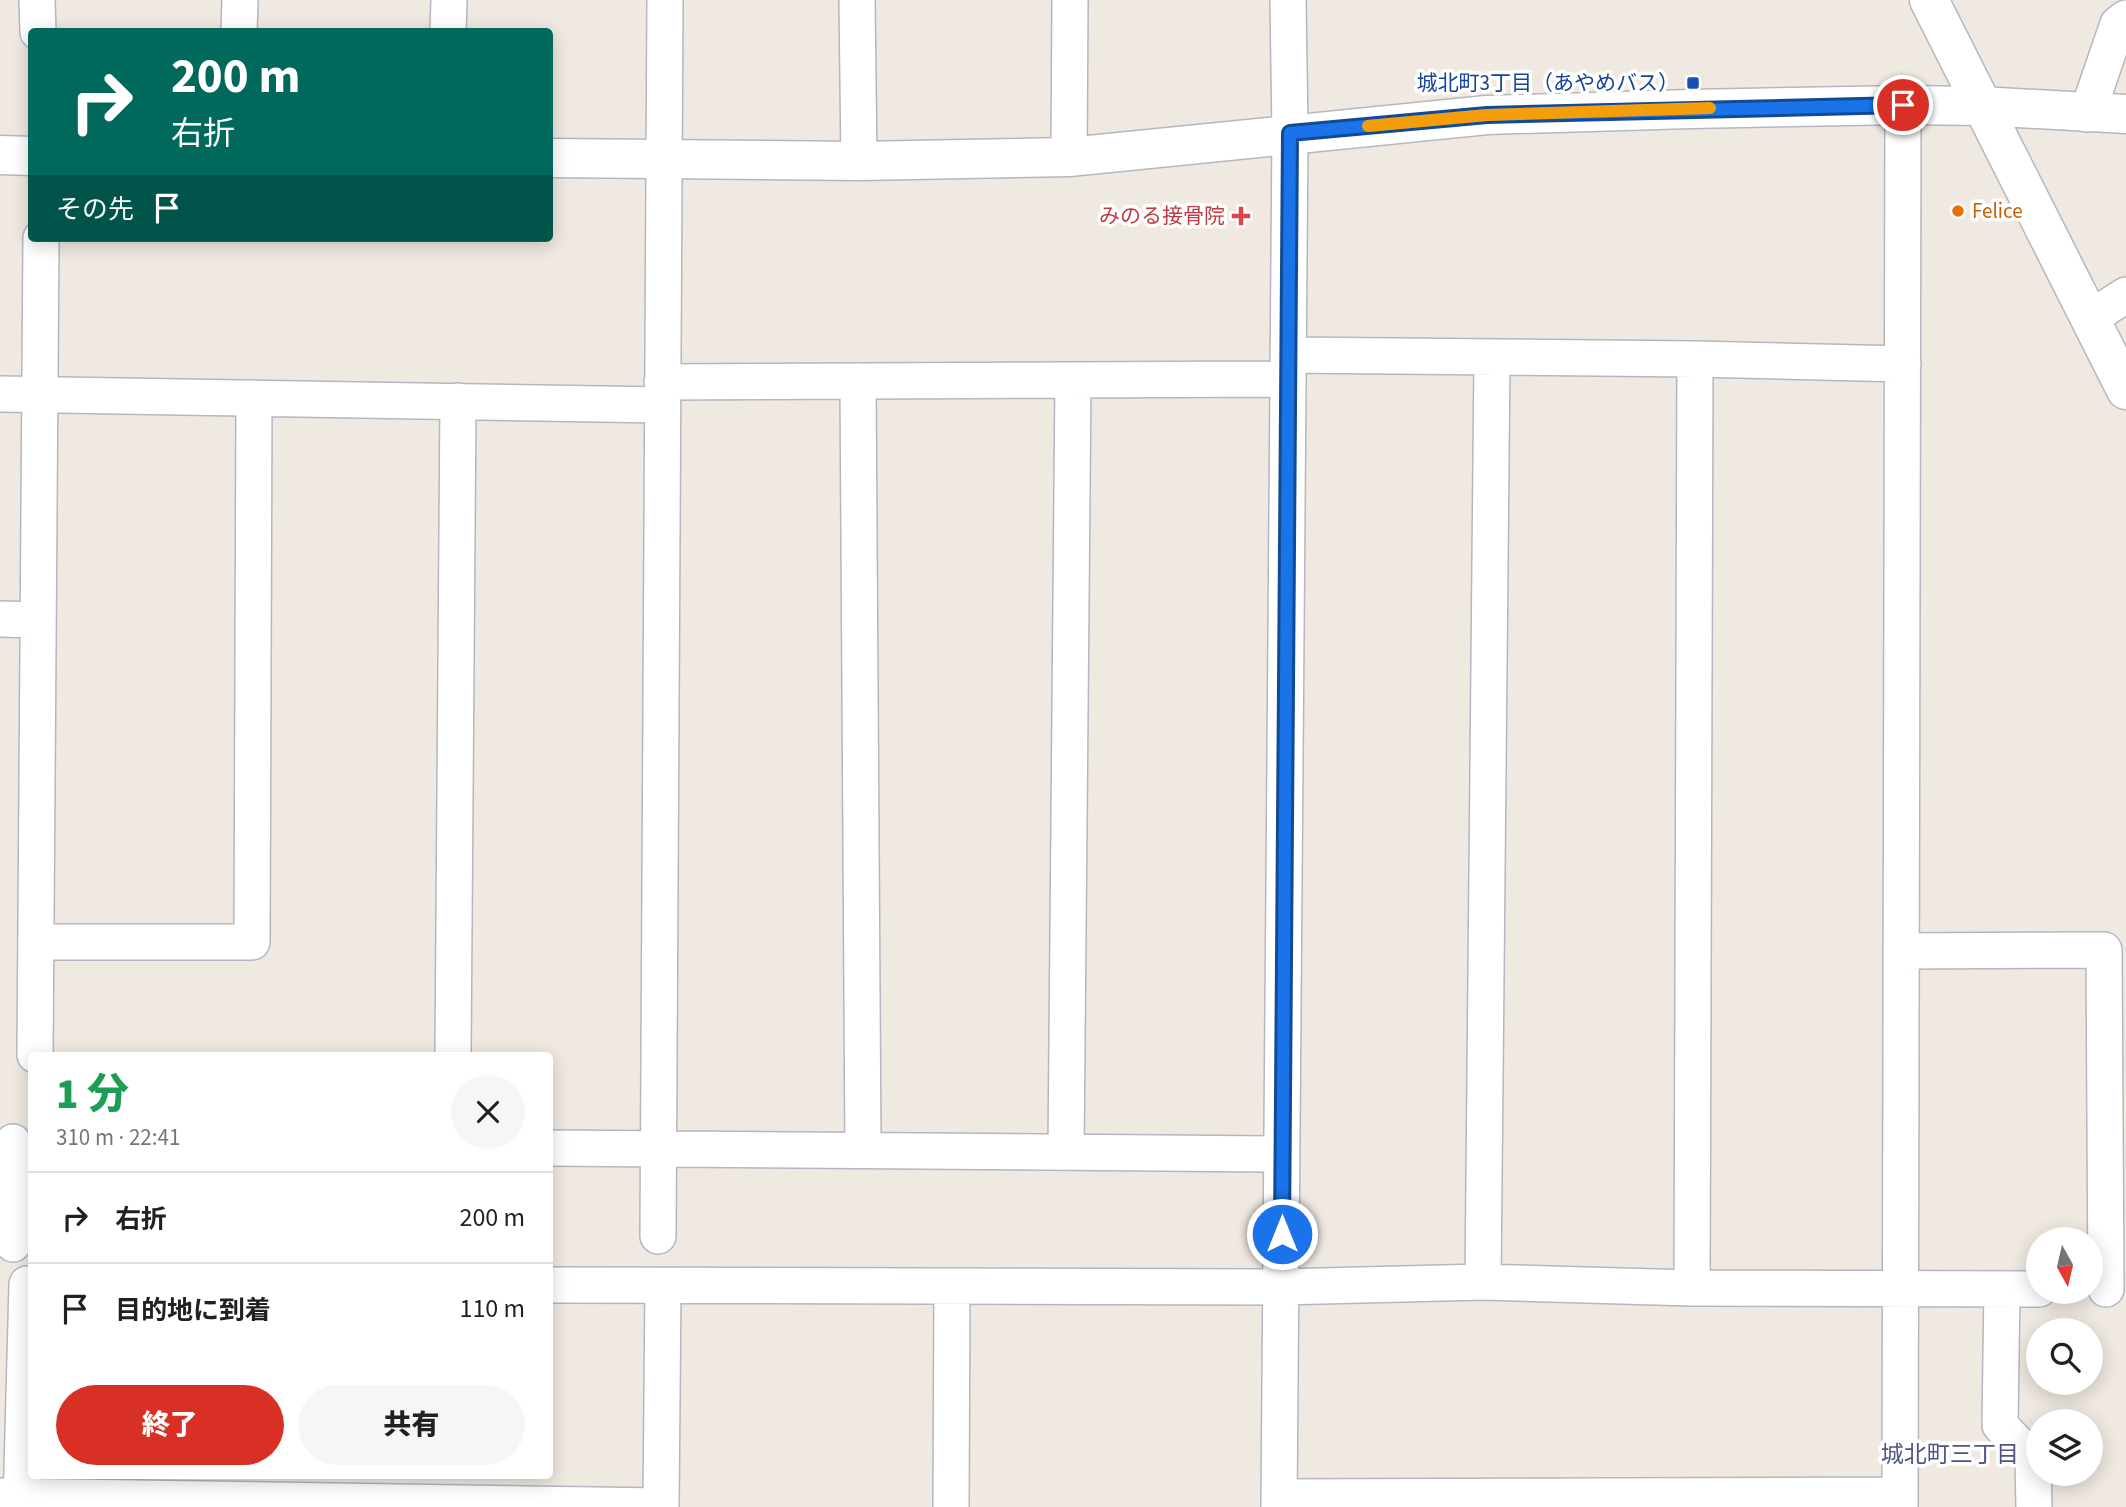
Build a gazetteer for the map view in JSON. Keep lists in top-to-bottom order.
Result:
{
  "districts": ["城北町三丁目"],
  "places": {
    "transit": ["城北町3丁目（あやめバス）"],
    "other": ["Felice"],
    "health": ["みのる接骨院"]
  },
  "north": "bottom",
  "page": {
    "turn": ["200 m", "右折"],
    "then": "その先",
    "heading": ["1 分", "310 m · 22:41"],
    "list": [
      {
        "name": "右折",
        "value": "200 m"
      },
      {
        "name": "目的地に到着",
        "value": "110 m"
      }
    ],
    "buttons": ["終了", "共有"]
  }
}
